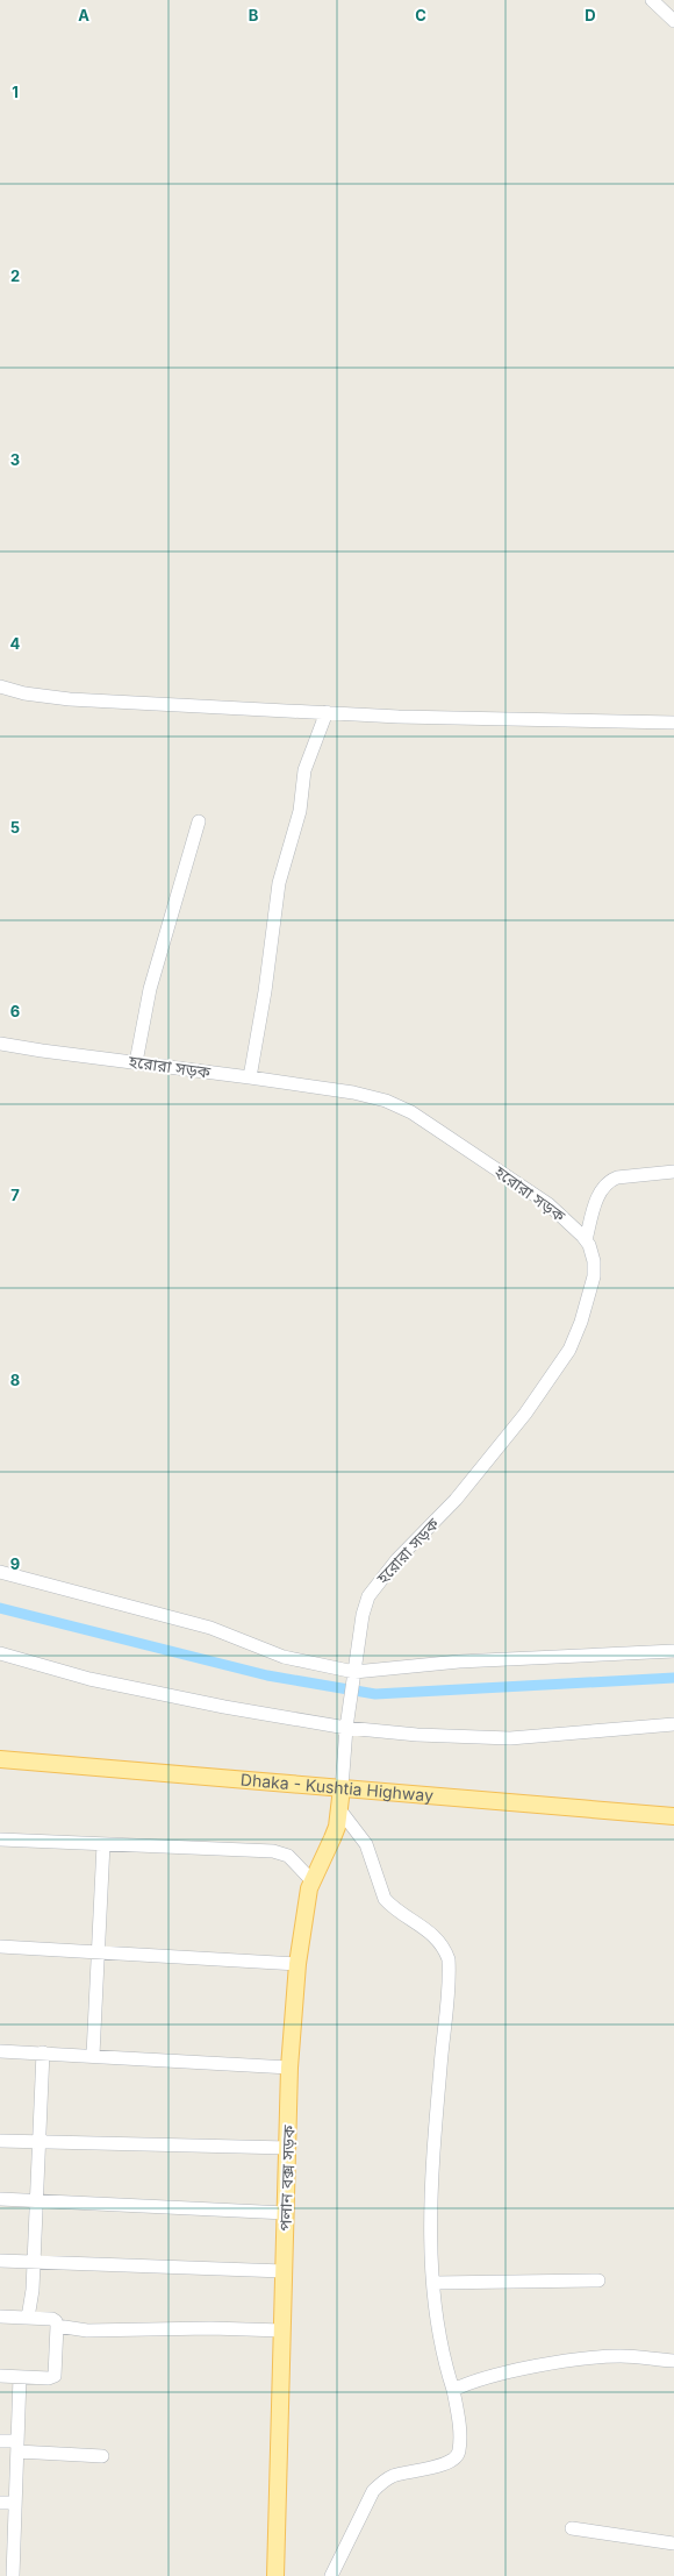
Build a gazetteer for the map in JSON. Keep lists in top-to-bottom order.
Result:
{
  "streets": {
    "main road": ["Dhaka - Kushtia Highway", "পলান বক্স সড়ক"],
    "street": ["হরোরা সড়ক"]
  },
  "crossings": [
    ["হরোরা সড়ক", "Dhaka - Kushtia Highway"],
    ["হরোরা সড়ক", "পলান বক্স সড়ক"],
    ["Dhaka - Kushtia Highway", "পলান বক্স সড়ক"]
  ],
  "grid": {
    "columns": [
      "A",
      "B",
      "C",
      "D"
    ],
    "rows": [
      "1",
      "2",
      "3",
      "4",
      "5",
      "6",
      "7",
      "8",
      "9"
    ]
  }
}
